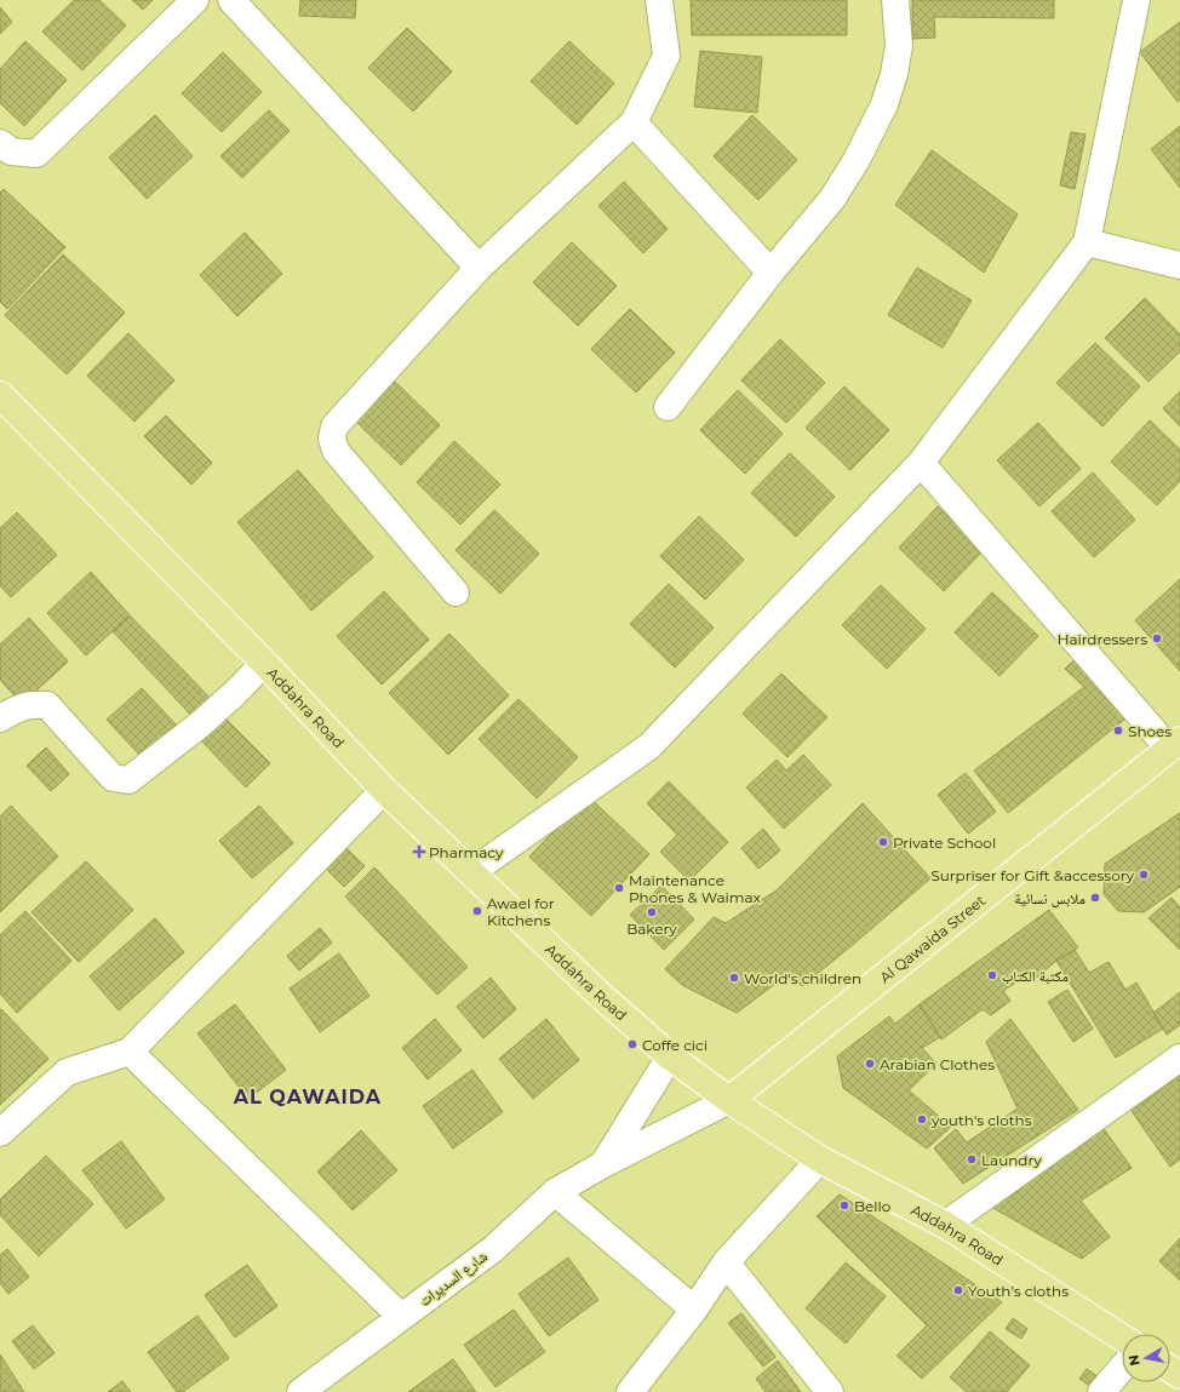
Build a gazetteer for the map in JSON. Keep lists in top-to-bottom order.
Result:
{
  "streets": {
    "main road": ["Addahra Road", "Al Qawaida Street"],
    "street": ["شارع السديرات"]
  },
  "crossings": [
    ["Addahra Road", "Al Qawaida Street"],
    ["Addahra Road", "شارع السديرات"],
    ["Al Qawaida Street", "شارع السديرات"]
  ],
  "districts": ["AL QAWAIDA"],
  "places": {
    "other": [
      "Hairdressers",
      "Shoes",
      "Private School",
      "Surpriser for Gift &accessory",
      "Maintenance Phones & Waimax",
      "ملابس نسائية",
      "Awael for Kitchens",
      "Bakery",
      "مكتبة الكتاب",
      "World's children",
      "Coffe cici",
      "Arabian Clothes",
      "youth's cloths",
      "Laundry",
      "Bello",
      "Youth’s cloths"
    ],
    "health": ["Pharmacy"]
  },
  "north": "left"
}
